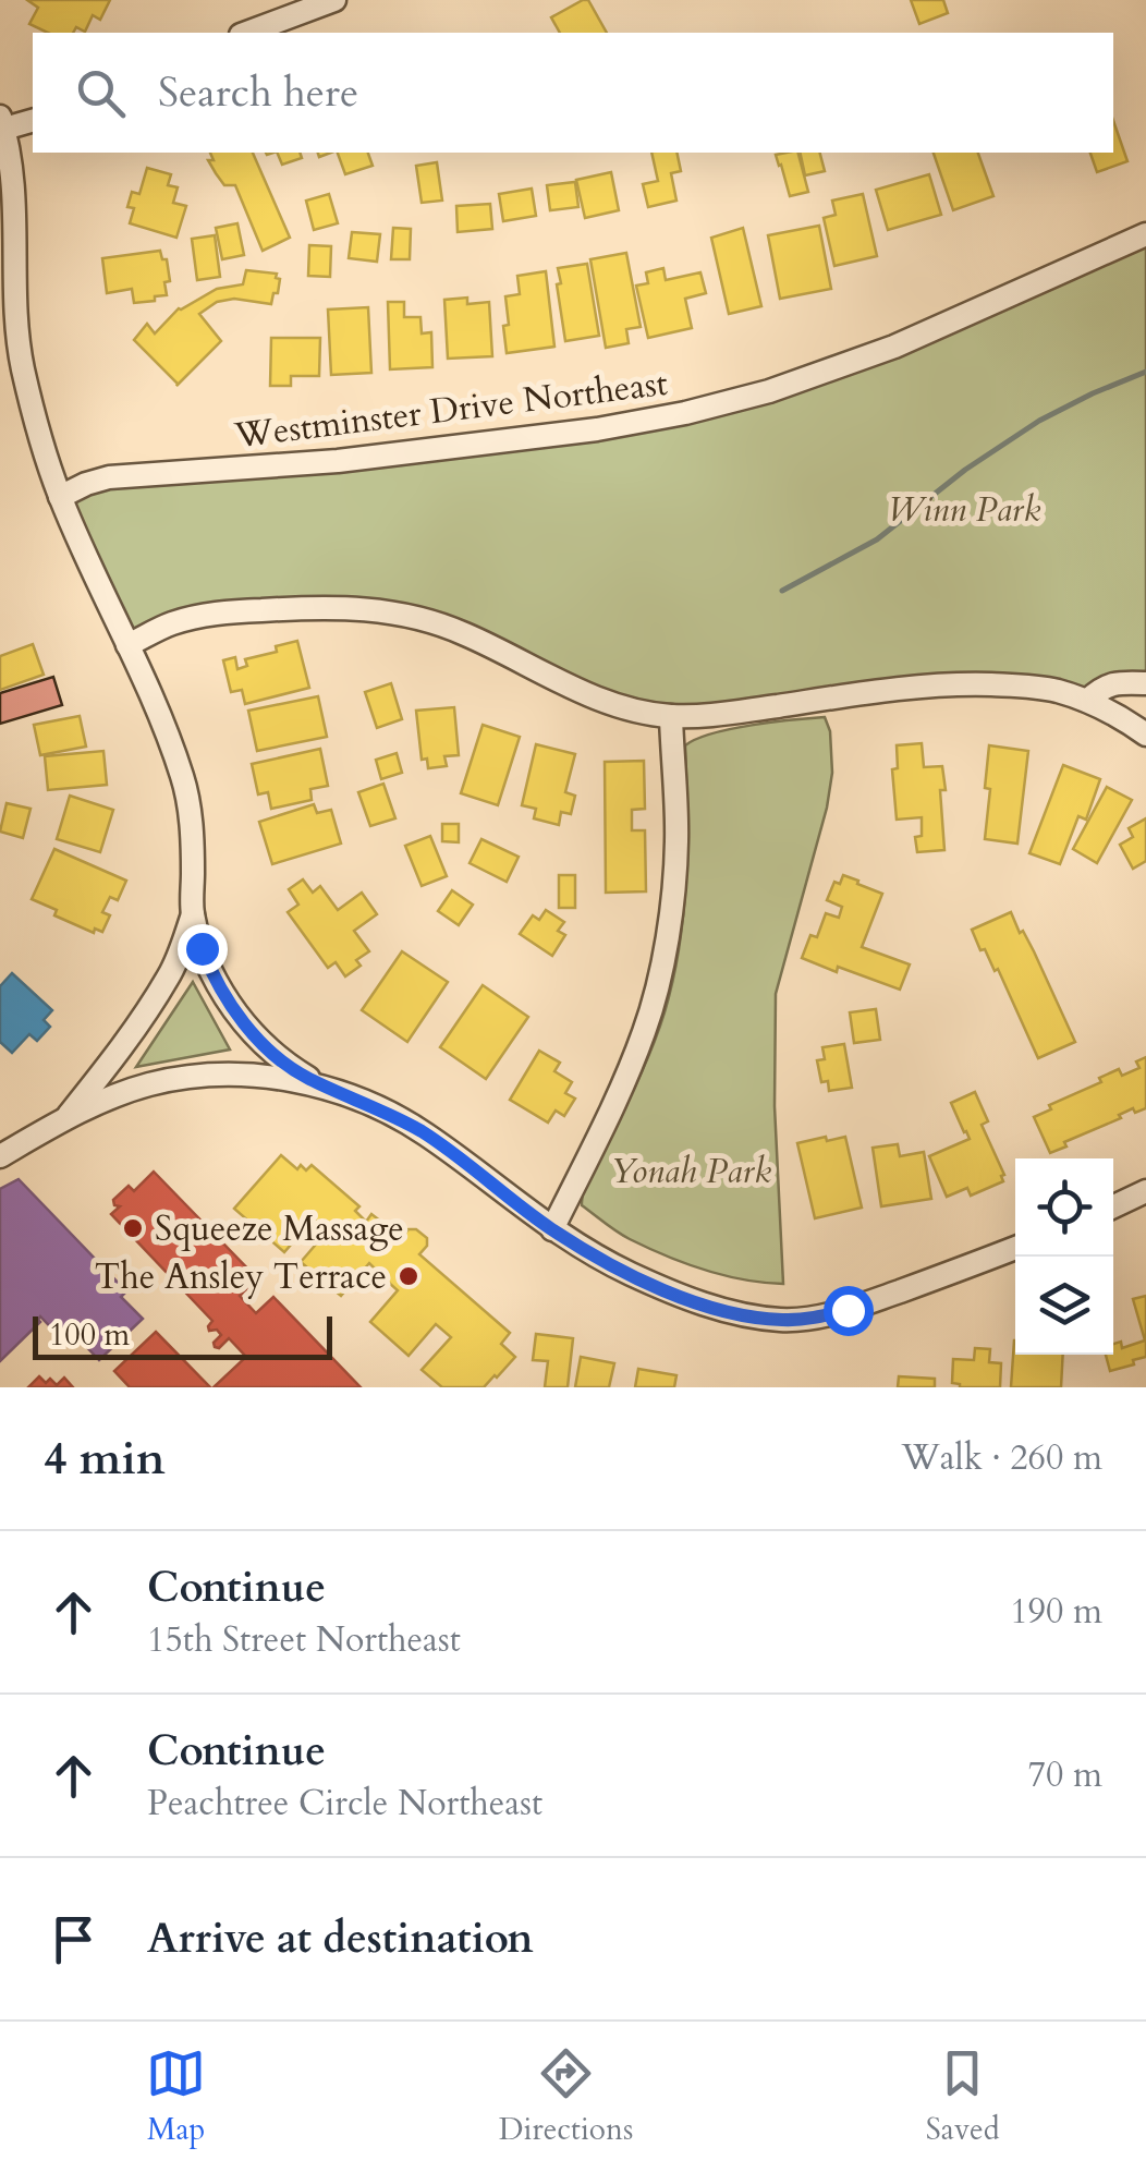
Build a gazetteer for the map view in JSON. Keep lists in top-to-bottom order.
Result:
{
  "streets": {
    "street": ["Westminster Drive Northeast"]
  },
  "parks": ["Winn Park", "Yonah Park"],
  "places": ["Squeeze Massage", "The Ansley Terrace"],
  "scale_bar": "100 m",
  "page": {
    "search": "Search here",
    "scale": "100 m",
    "heading": ["4 min", "Walk · 260 m"],
    "list": [
      ["Continue", "15th Street Northeast", "190 m"],
      ["Continue", "Peachtree Circle Northeast", "70 m"],
      "Arrive at destination"
    ],
    "nav": ["Map", "Directions", "Saved"]
  }
}
